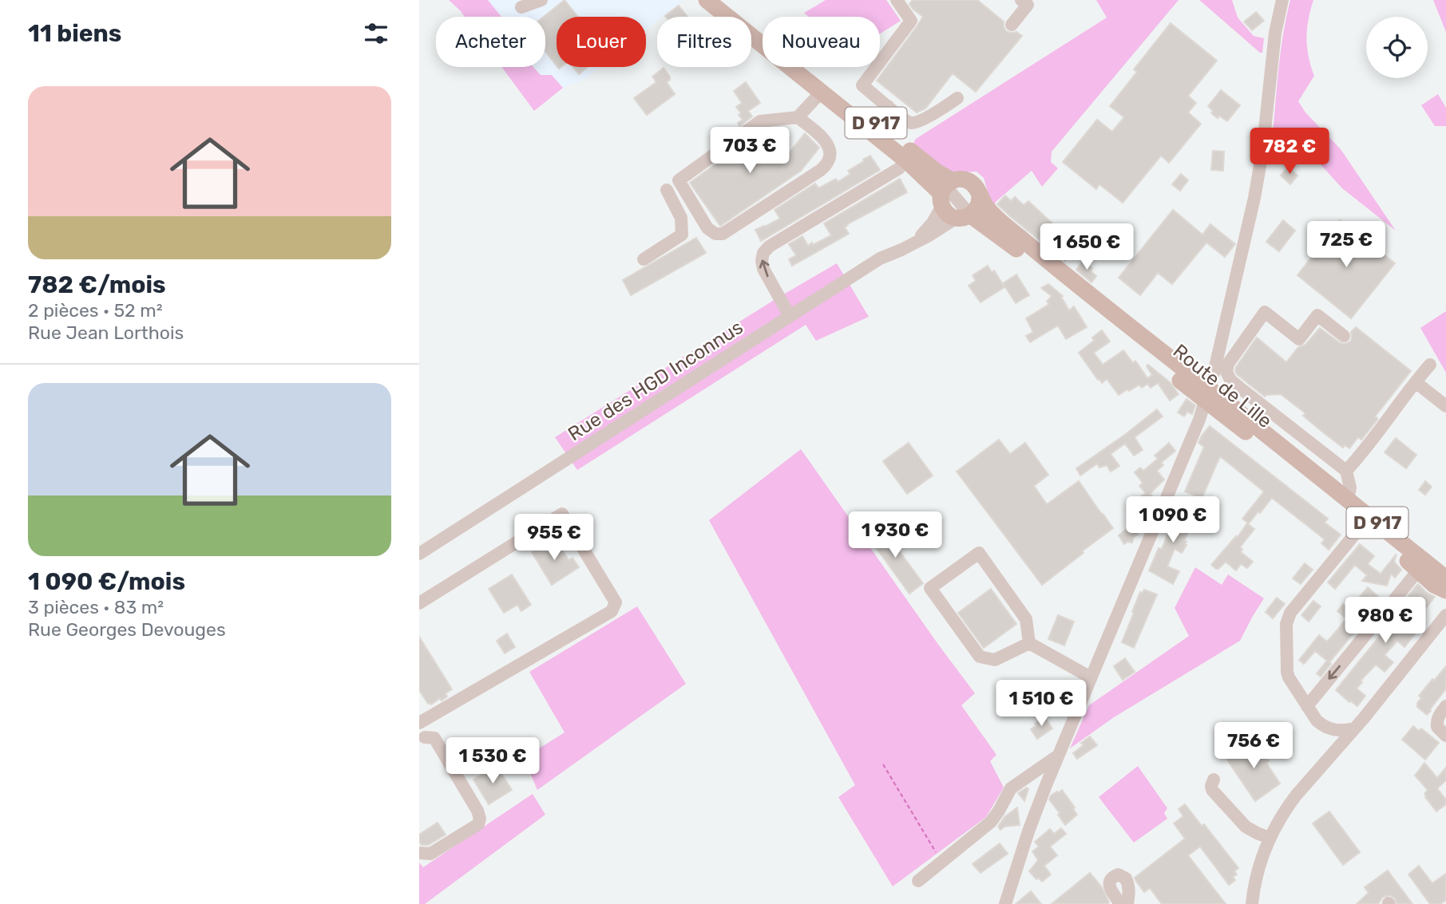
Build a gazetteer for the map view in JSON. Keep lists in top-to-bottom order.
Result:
{
  "streets": {
    "main road": ["D 917", "Route de Lille"],
    "street": ["Rue des HGD Inconnus"]
  },
  "crossings": [
    ["D 917", "Rue des HGD Inconnus"],
    ["Rue des HGD Inconnus", "Route de Lille"]
  ],
  "page": {
    "heading": "11 biens",
    "chip": [
      "Acheter",
      "Louer",
      "Filtres",
      "Nouveau"
    ],
    "list": [
      {
        "name": "782 €/mois",
        "note": "2 pièces · 52 m² · Rue Jean Lorthois"
      },
      {
        "name": "1 090 €/mois",
        "note": "3 pièces · 83 m² · Rue Georges Devouges"
      }
    ],
    "price": [
      "703 €",
      "782 €",
      "725 €",
      "1 650 €",
      "1 090 €",
      "1 930 €",
      "955 €",
      "980 €",
      "1 510 €",
      "756 €",
      "1 530 €"
    ]
  }
}
